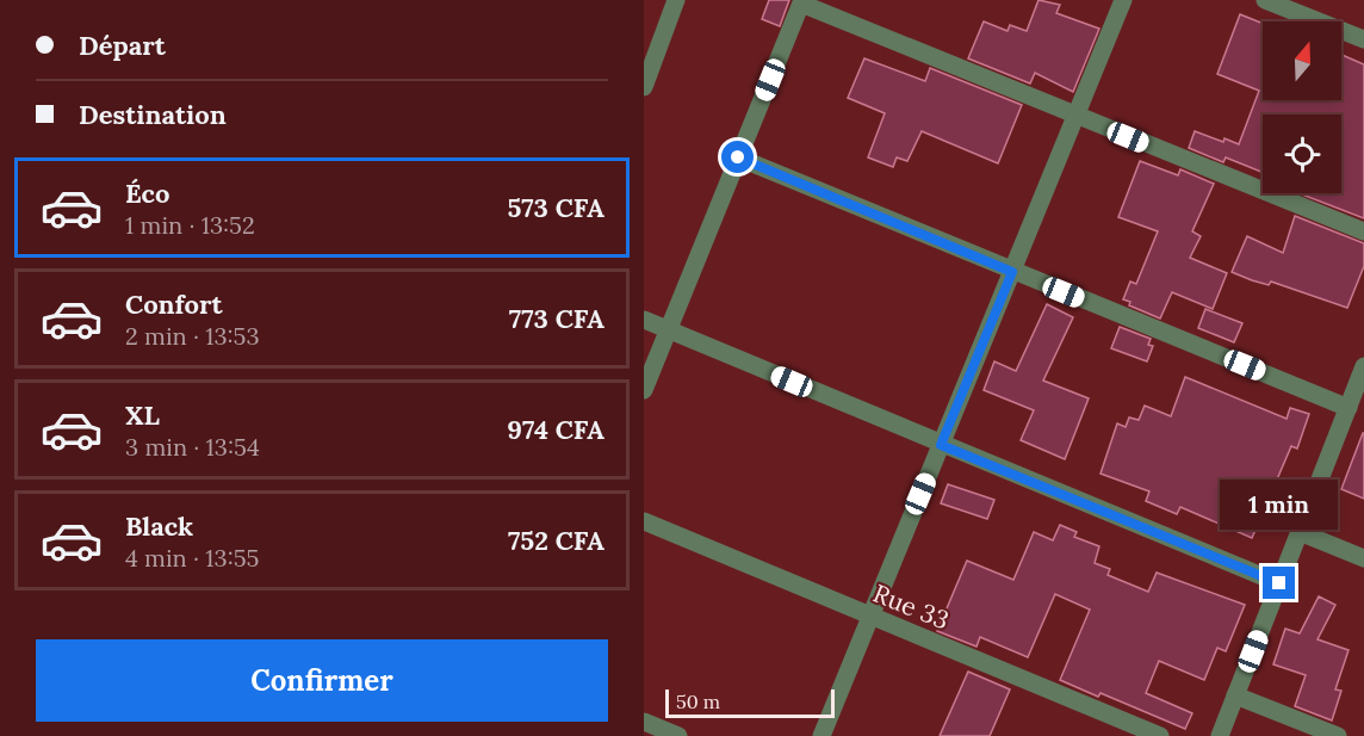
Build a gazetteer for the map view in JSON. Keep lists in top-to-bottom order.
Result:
{
  "streets": {
    "street": ["Rue 33"]
  },
  "scale_bar": "50 m",
  "north": "top",
  "page": {
    "banner": ["Départ", "Destination"],
    "list": [
      {
        "name": "Éco",
        "note": "1 min · 13:52",
        "value": "573 CFA"
      },
      {
        "name": "Confort",
        "note": "2 min · 13:53",
        "value": "773 CFA"
      },
      {
        "name": "XL",
        "note": "3 min · 13:54",
        "value": "974 CFA"
      },
      {
        "name": "Black",
        "note": "4 min · 13:55",
        "value": "752 CFA"
      }
    ],
    "bubble": "1 min",
    "buttons": "Confirmer",
    "scale": "50 m"
  }
}
